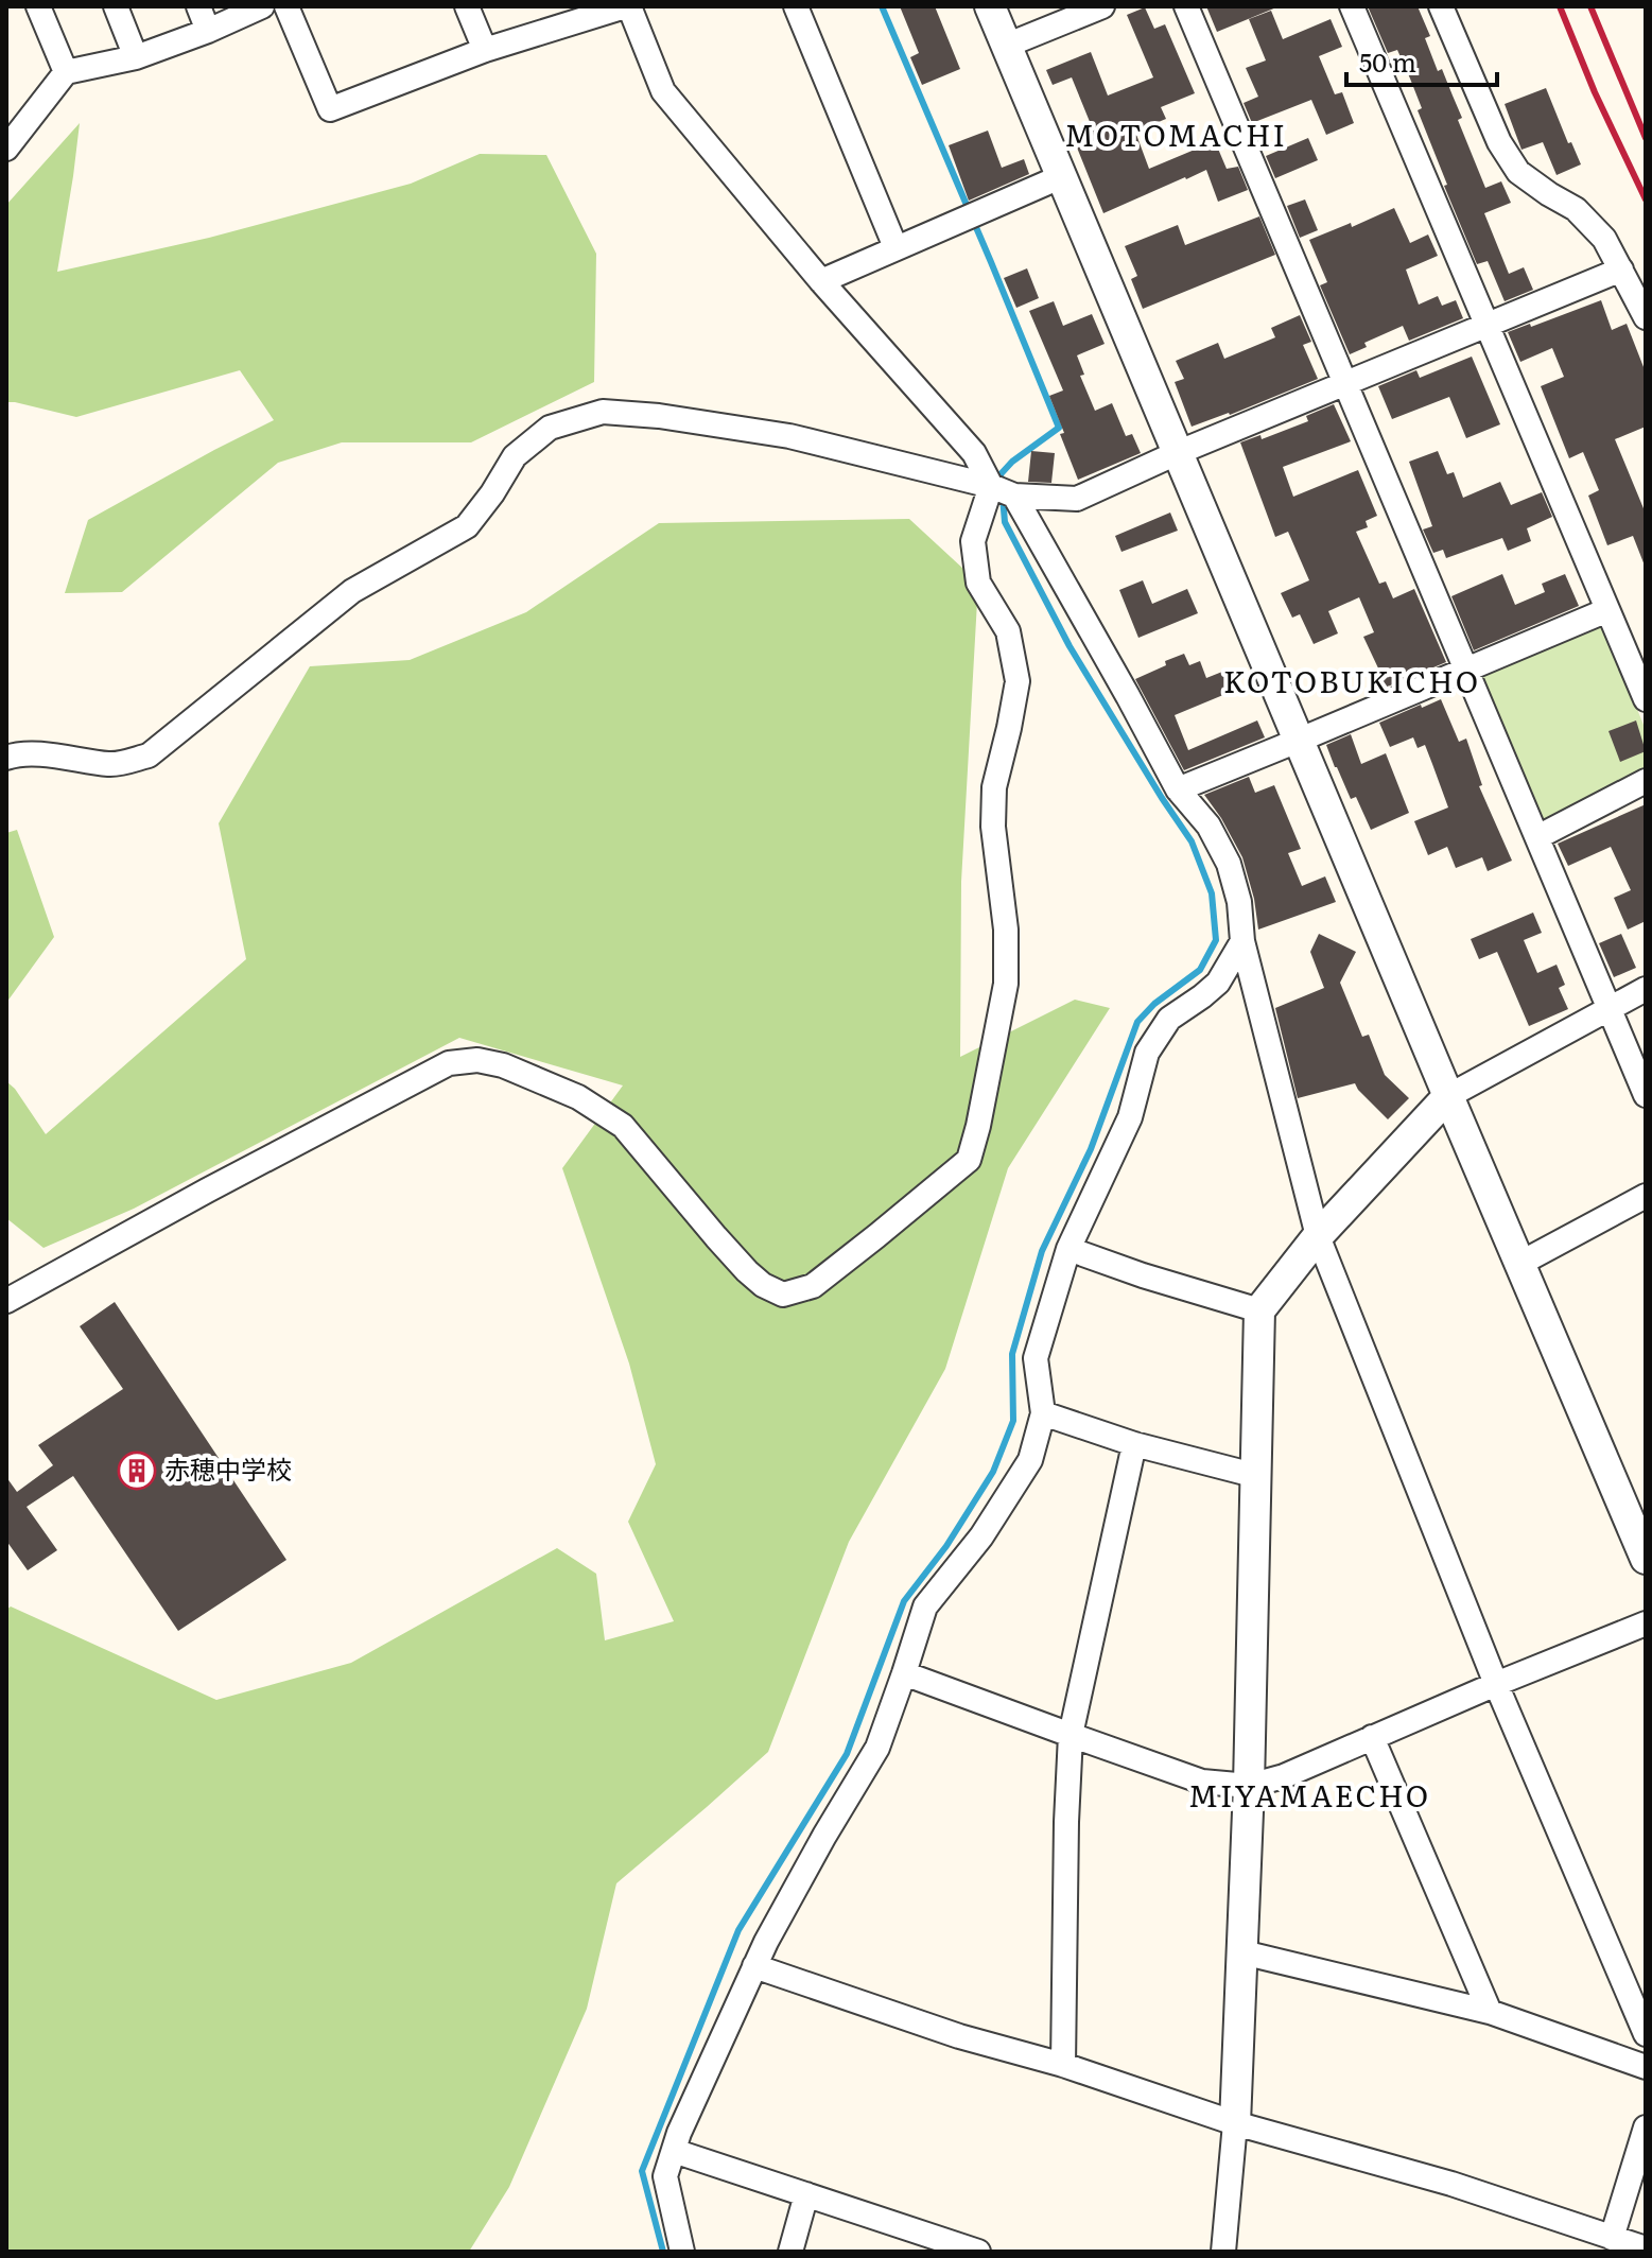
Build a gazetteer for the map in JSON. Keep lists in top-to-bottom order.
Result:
{
  "districts": ["MOTOMACHI", "KOTOBUKICHO", "MIYAMAECHO"],
  "places": {
    "building": ["赤穂中学校"]
  },
  "scale_bar": "50 m"
}
